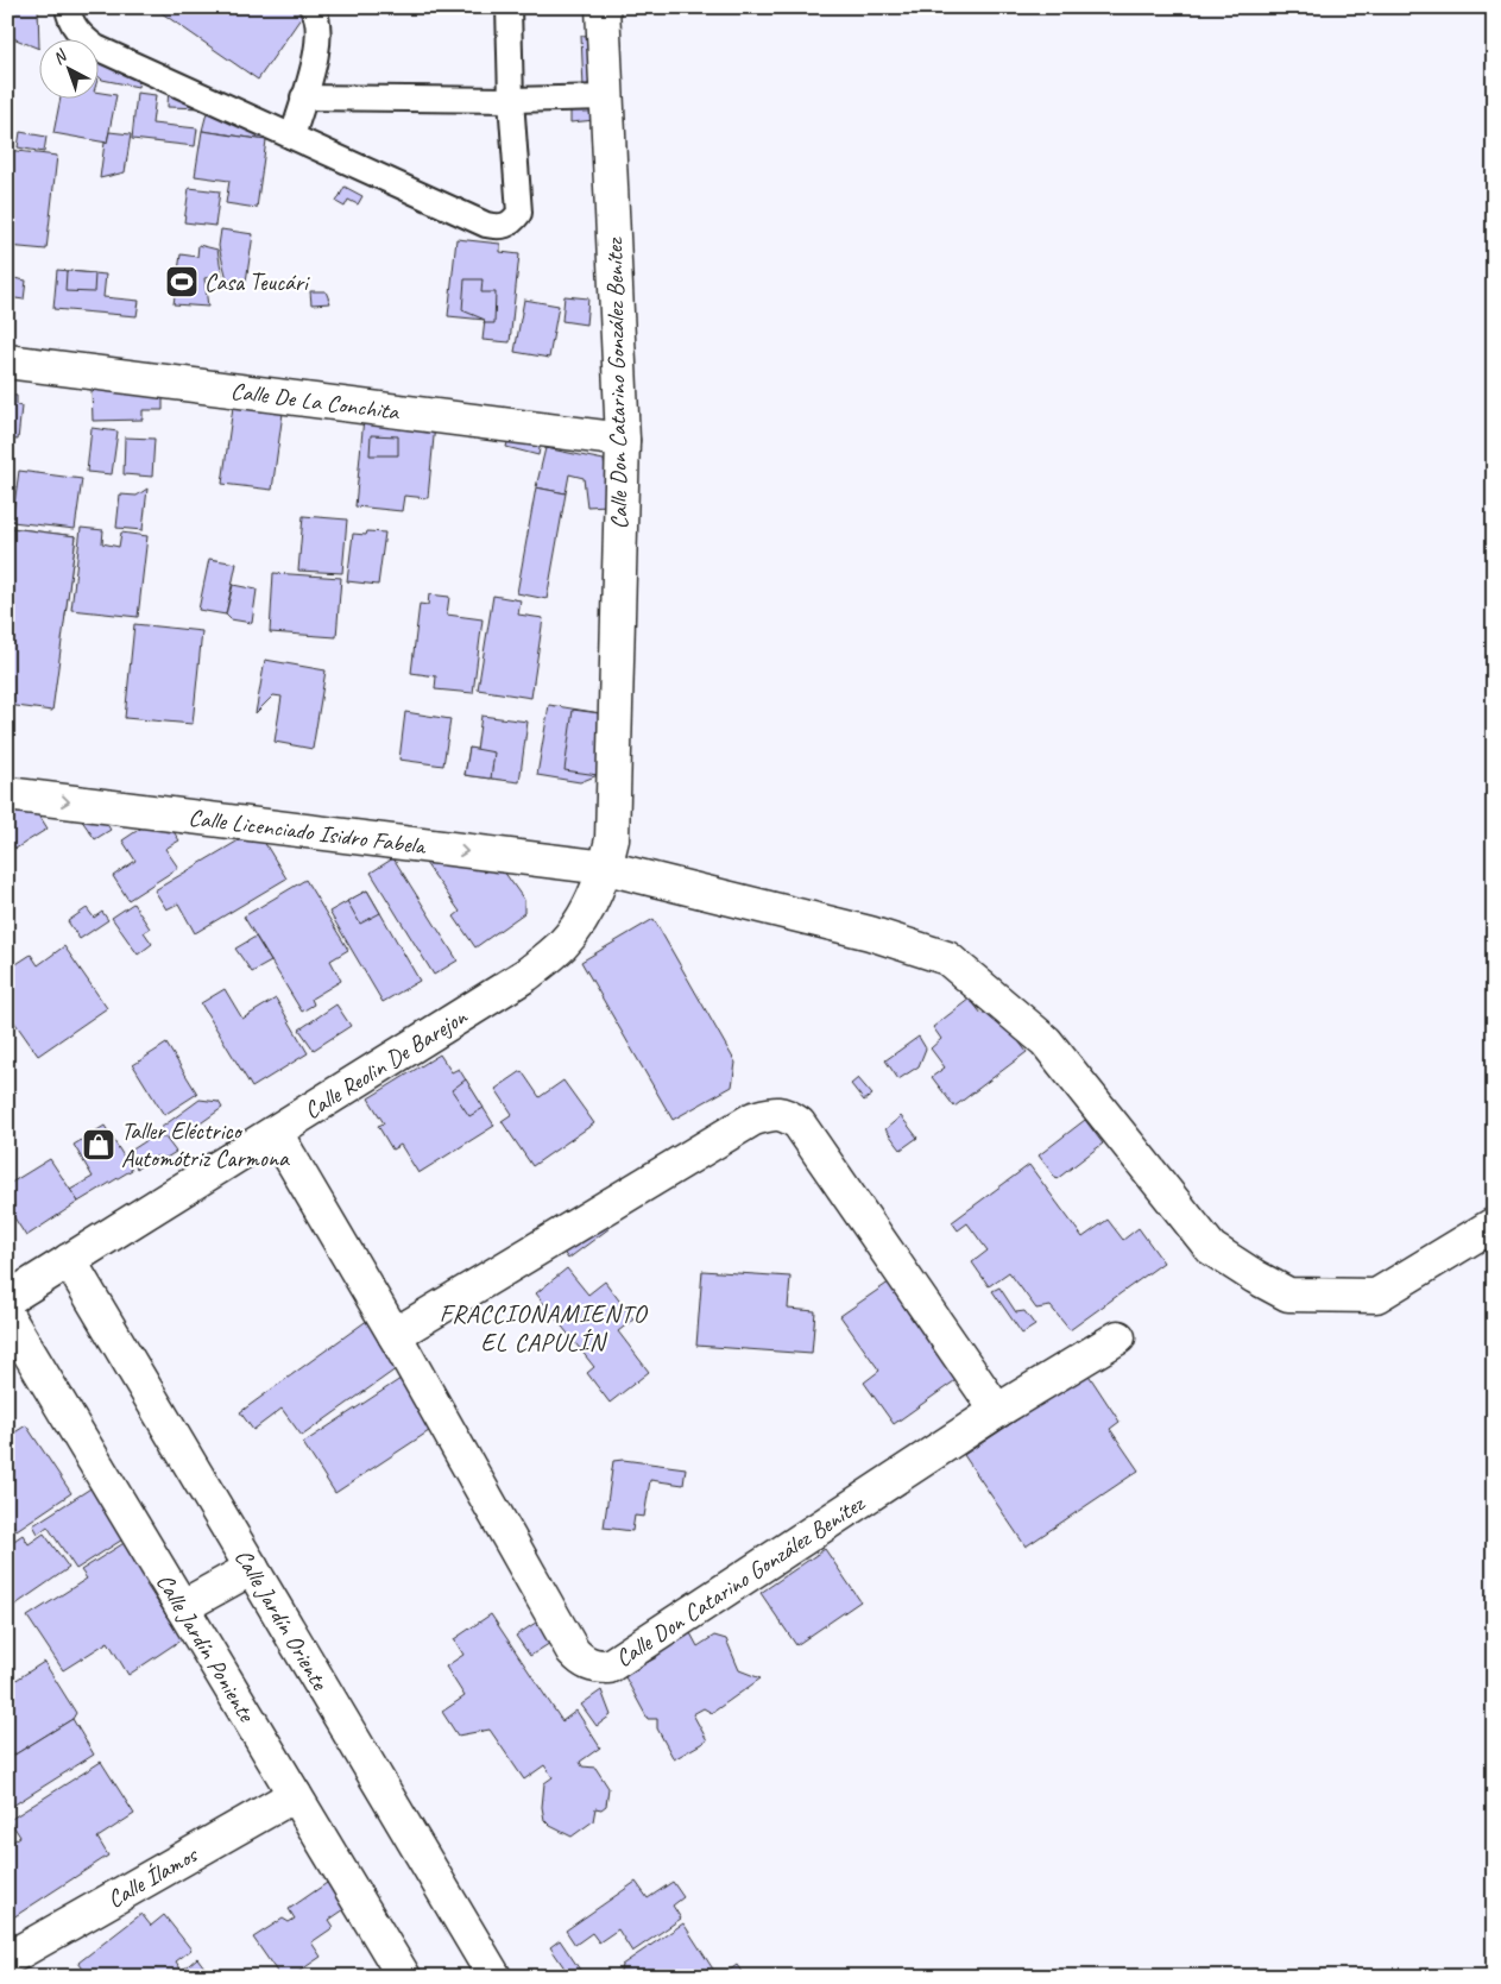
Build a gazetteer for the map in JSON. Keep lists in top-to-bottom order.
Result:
{
  "streets": {
    "street": [
      "Calle Don Catarino González Benítez",
      "Calle De La Conchita",
      "Calle Licenciado Isidro Fabela",
      "Calle Reolin De Barejon",
      "Calle Jardín Oriente",
      "Calle Jardín Poniente",
      "Calle Ílamos"
    ]
  },
  "crossings": [
    ["Calle Don Catarino González Benítez", "Calle De La Conchita"],
    ["Calle Don Catarino González Benítez", "Calle Licenciado Isidro Fabela"],
    ["Calle Don Catarino González Benítez", "Calle Reolin De Barejon"],
    ["Calle Licenciado Isidro Fabela", "Calle Reolin De Barejon"],
    ["Calle Reolin De Barejon", "Calle Jardín Oriente"],
    ["Calle Jardín Poniente", "Calle Ílamos"]
  ],
  "one_way": ["Calle Licenciado Isidro Fabela"],
  "districts": ["FRACCIONAMIENTO EL CAPULÍN"],
  "places": {
    "sports": ["Casa Teucári"],
    "shop": ["Taller Eléctrico Automótriz Carmona"]
  },
  "north": "top left"
}
